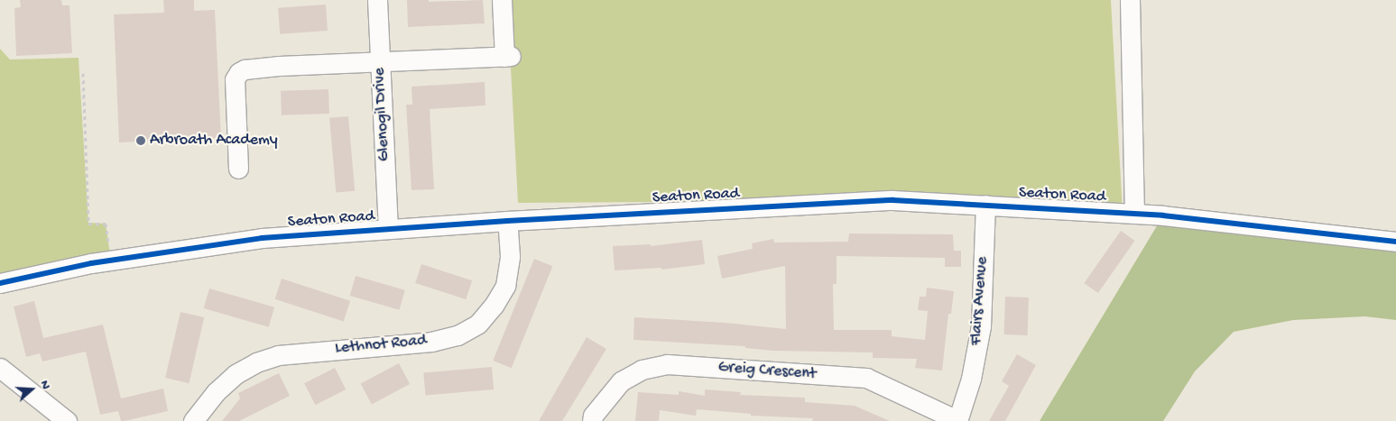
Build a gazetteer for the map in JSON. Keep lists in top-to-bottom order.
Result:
{
  "streets": {
    "street": [
      "Glenogil Drive",
      "Seaton Road",
      "Flairs Avenue",
      "Lethnot Road",
      "Greig Crescent"
    ]
  },
  "crossings": [
    ["Glenogil Drive", "Seaton Road"],
    ["Seaton Road", "Flairs Avenue"],
    ["Seaton Road", "Lethnot Road"],
    ["Flairs Avenue", "Greig Crescent"]
  ],
  "places": ["Arbroath Academy"],
  "north": "right"
}
